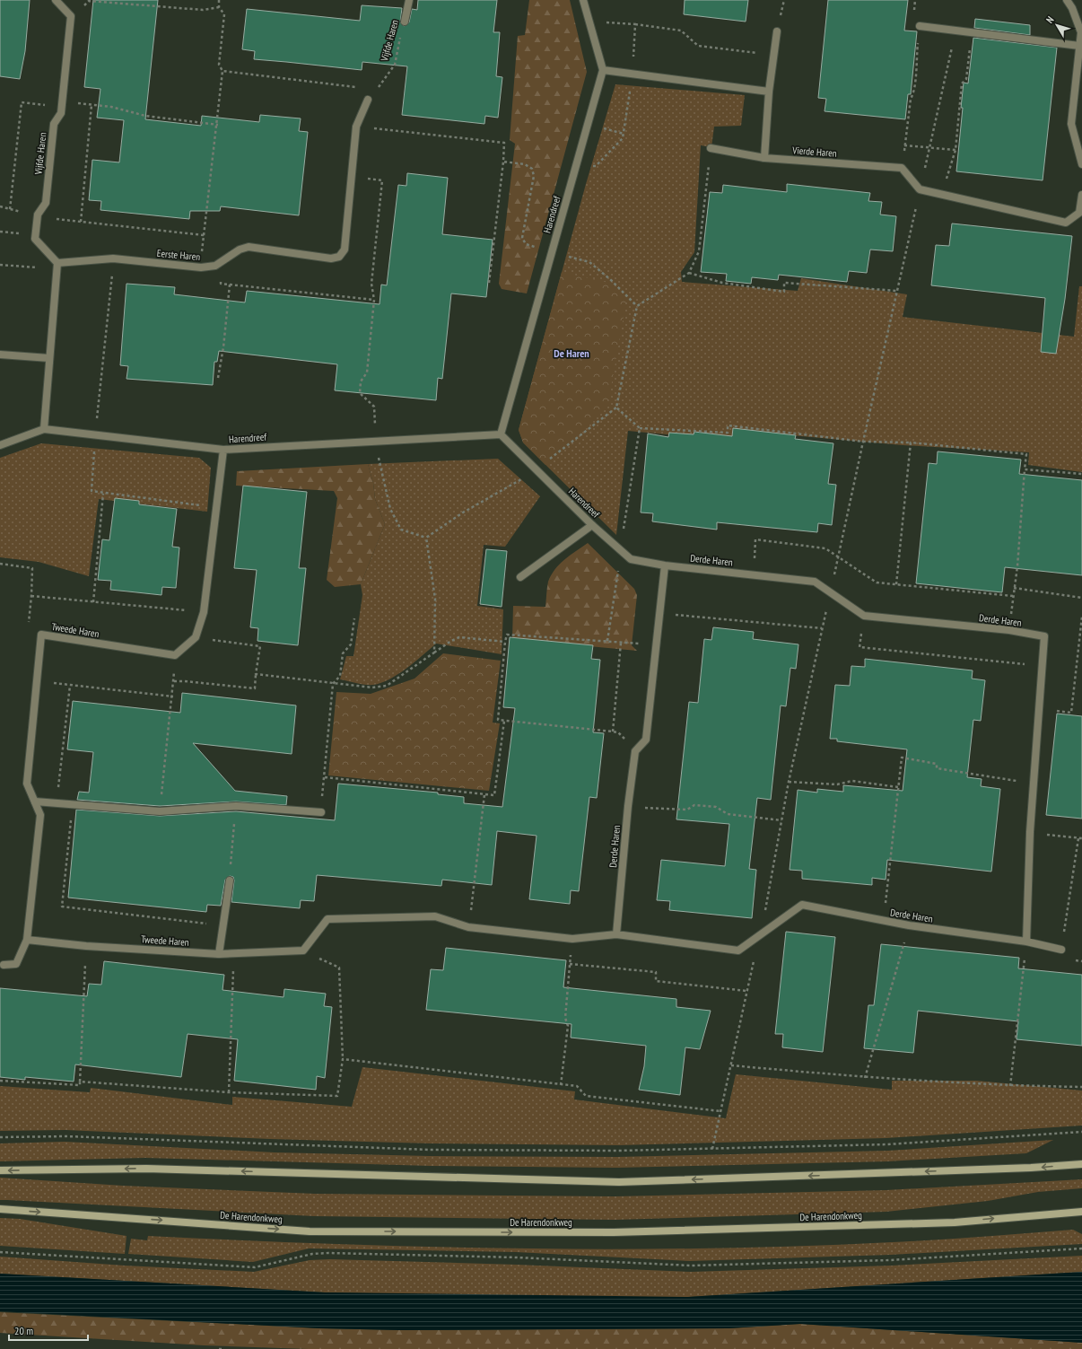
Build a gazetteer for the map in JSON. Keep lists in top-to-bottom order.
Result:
{
  "streets": {
    "main road": ["De Harendonkweg"],
    "street": [
      "Vijfde Haren",
      "Vierde Haren",
      "Harendreef",
      "Eerste Haren",
      "Derde Haren",
      "Tweede Haren"
    ]
  },
  "crossings": [
    ["Vijfde Haren", "Eerste Haren"],
    ["Harendreef", "Derde Haren"],
    ["Derde Haren", "Tweede Haren"]
  ],
  "districts": ["De Haren"],
  "scale_bar": "20 m",
  "north": "top left"
}
